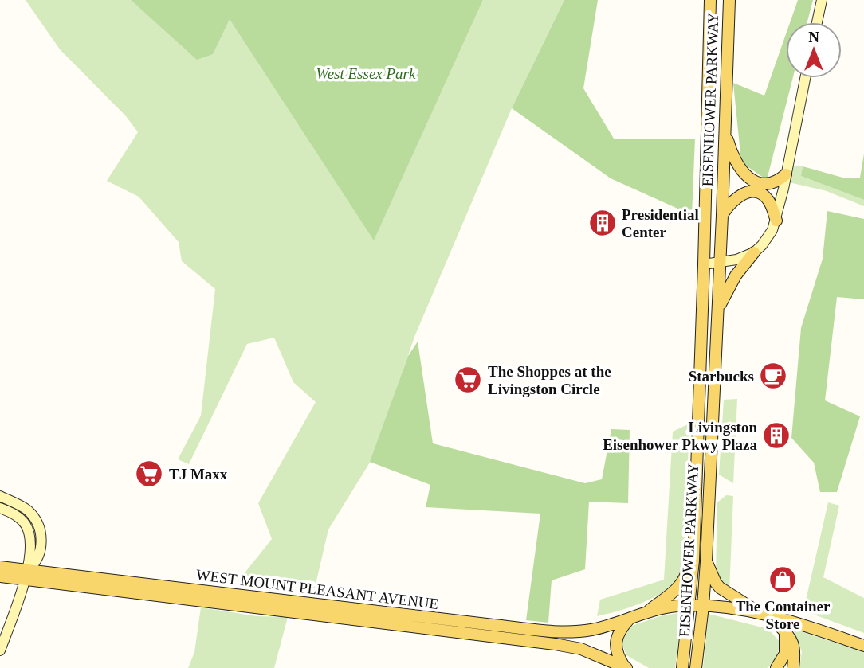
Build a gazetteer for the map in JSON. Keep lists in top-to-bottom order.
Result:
{
  "streets": {
    "main road": ["EISENHOWER PARKWAY", "WEST MOUNT PLEASANT AVENUE"]
  },
  "parks": ["West Essex Park"],
  "places": {
    "building": ["Presidential Center", "Livingston Eisenhower Pkwy Plaza"],
    "cafe": ["Starbucks"],
    "supermarket": ["The Shoppes at the Livingston Circle", "TJ Maxx"],
    "shop": ["The Container Store"]
  },
  "north": "top"
}
